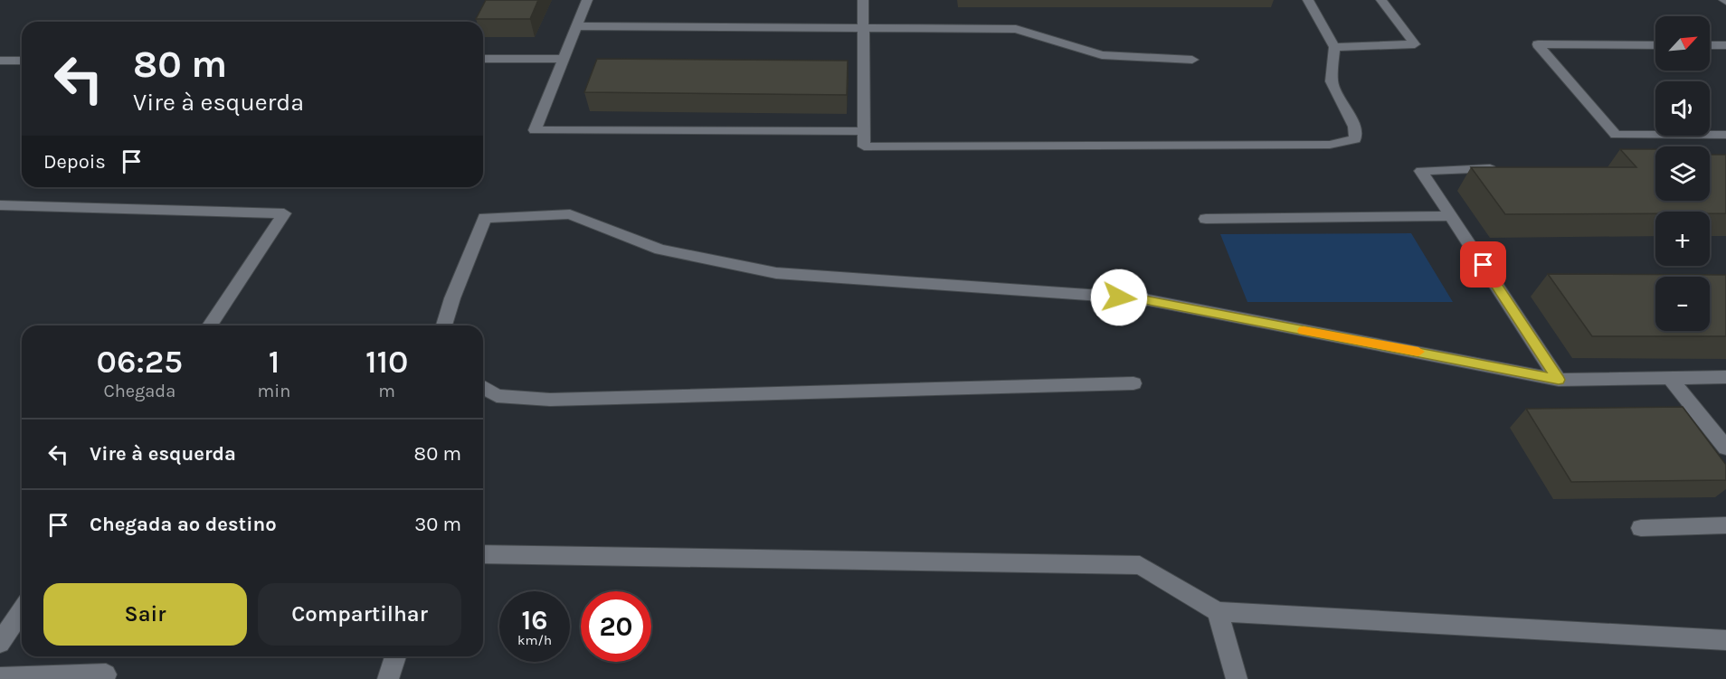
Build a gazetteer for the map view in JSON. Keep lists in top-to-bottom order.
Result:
{
  "north": "top right",
  "page": {
    "map_buttons": ["+", "−"],
    "turn": ["80 m", "Vire à esquerda"],
    "then": "Depois",
    "eta": [
      "06:25",
      "Chegada",
      "1",
      "min",
      "110",
      "m"
    ],
    "list": [
      {
        "name": "Vire à esquerda",
        "value": "80 m"
      },
      {
        "name": "Chegada ao destino",
        "value": "30 m"
      }
    ],
    "buttons": ["Sair", "Compartilhar"],
    "speed": "16 km/h",
    "limit": "20"
  }
}
